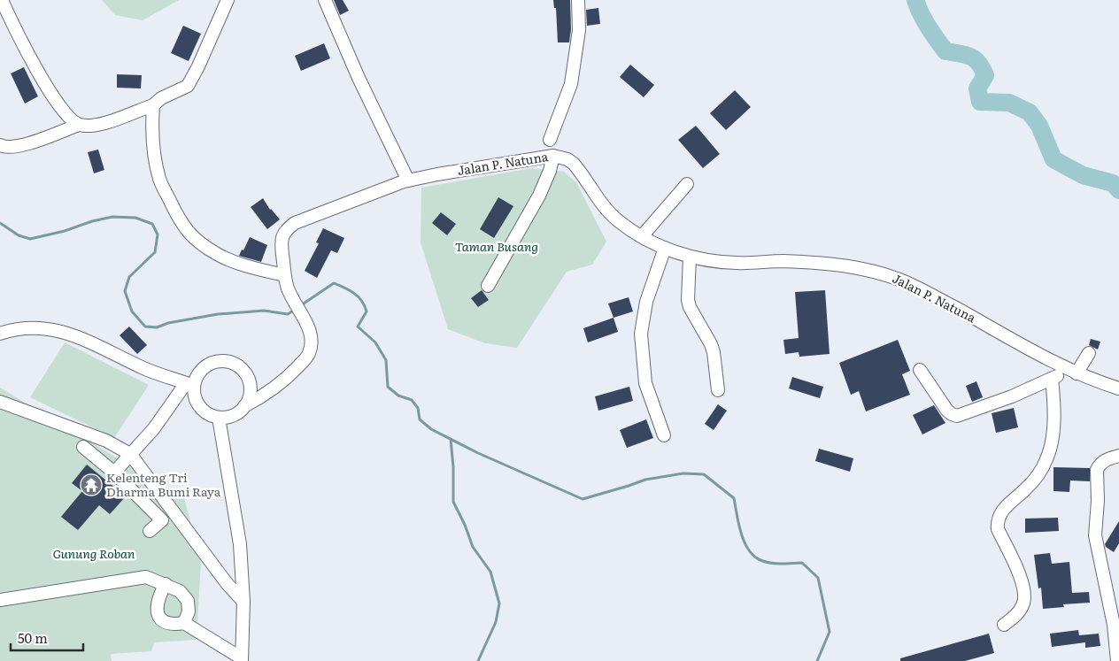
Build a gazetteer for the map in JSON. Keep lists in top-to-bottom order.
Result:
{
  "streets": {
    "street": ["Jalan P. Natuna"]
  },
  "parks": ["Taman Busang", "Gunung Roban"],
  "places": {
    "temple": ["Kelenteng Tri Dharma Bumi Raya"]
  },
  "scale_bar": "50 m"
}
